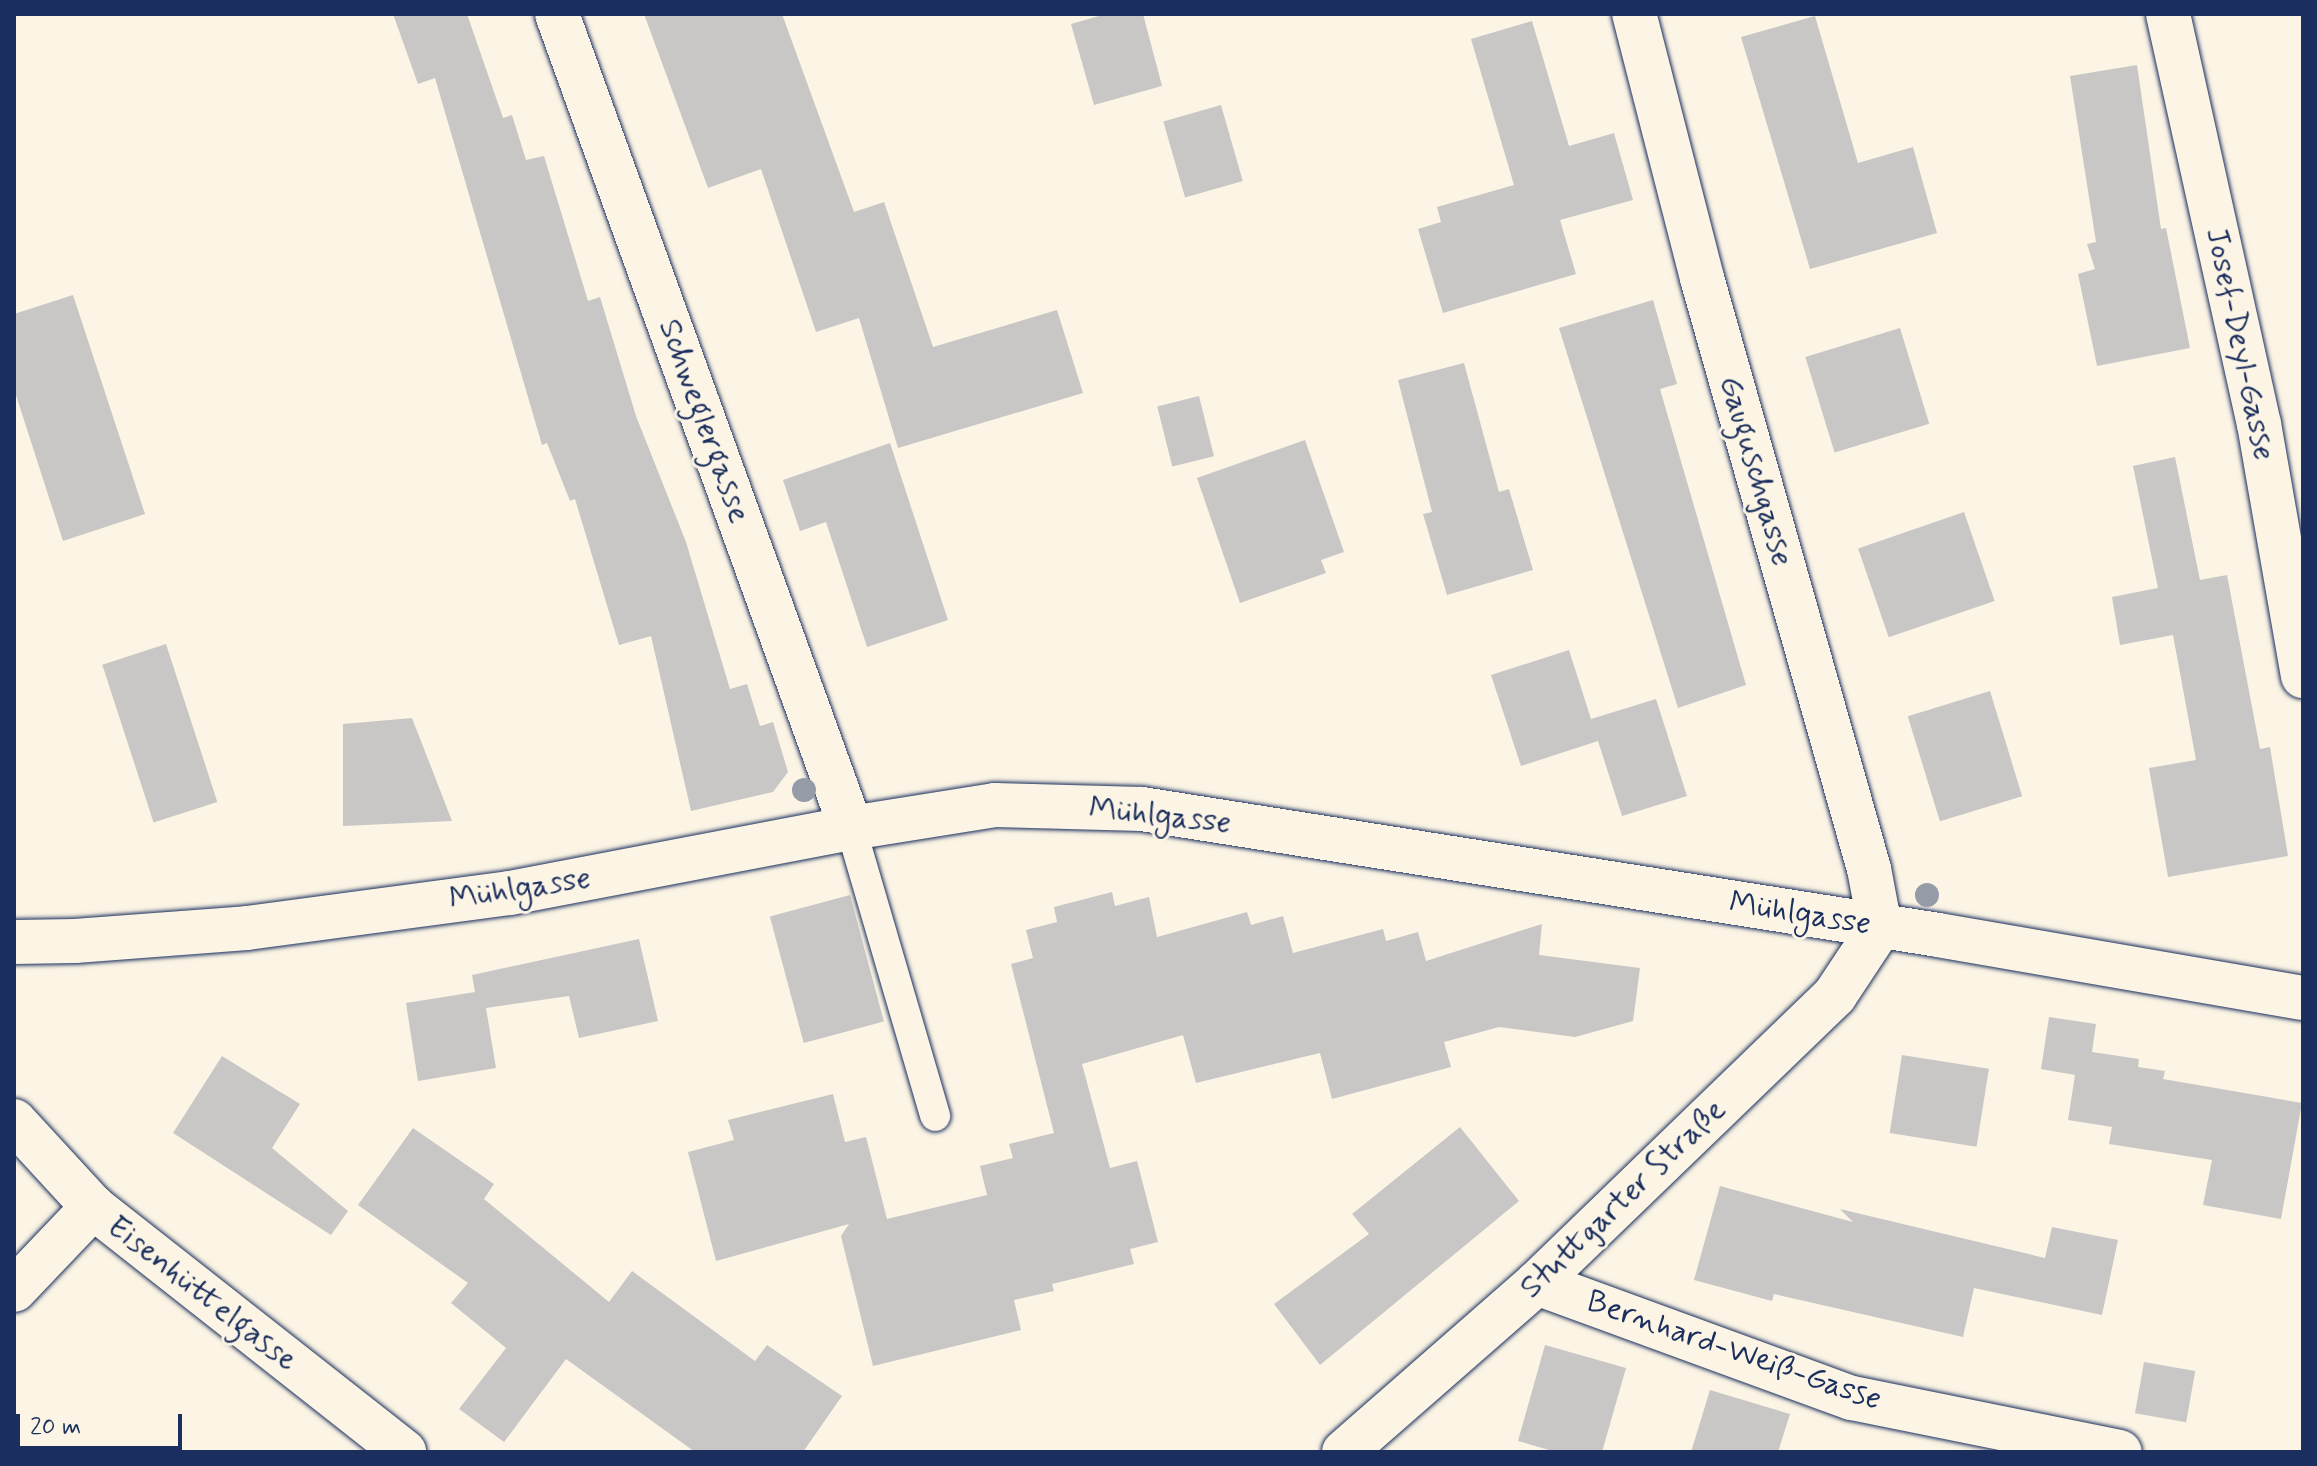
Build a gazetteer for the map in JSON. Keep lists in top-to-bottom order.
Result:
{
  "streets": {
    "street": [
      "Josef-Deyl-Gasse",
      "Schweglergasse",
      "Gauguschgasse",
      "Mühlgasse",
      "Stuttgarter Straße",
      "Eisenhüttelgasse",
      "Bernhard-Weiß-Gasse"
    ]
  },
  "crossings": [
    ["Schweglergasse", "Mühlgasse"],
    ["Gauguschgasse", "Mühlgasse"],
    ["Gauguschgasse", "Stuttgarter Straße"],
    ["Mühlgasse", "Stuttgarter Straße"],
    ["Stuttgarter Straße", "Bernhard-Weiß-Gasse"]
  ],
  "scale_bar": "20 m"
}
